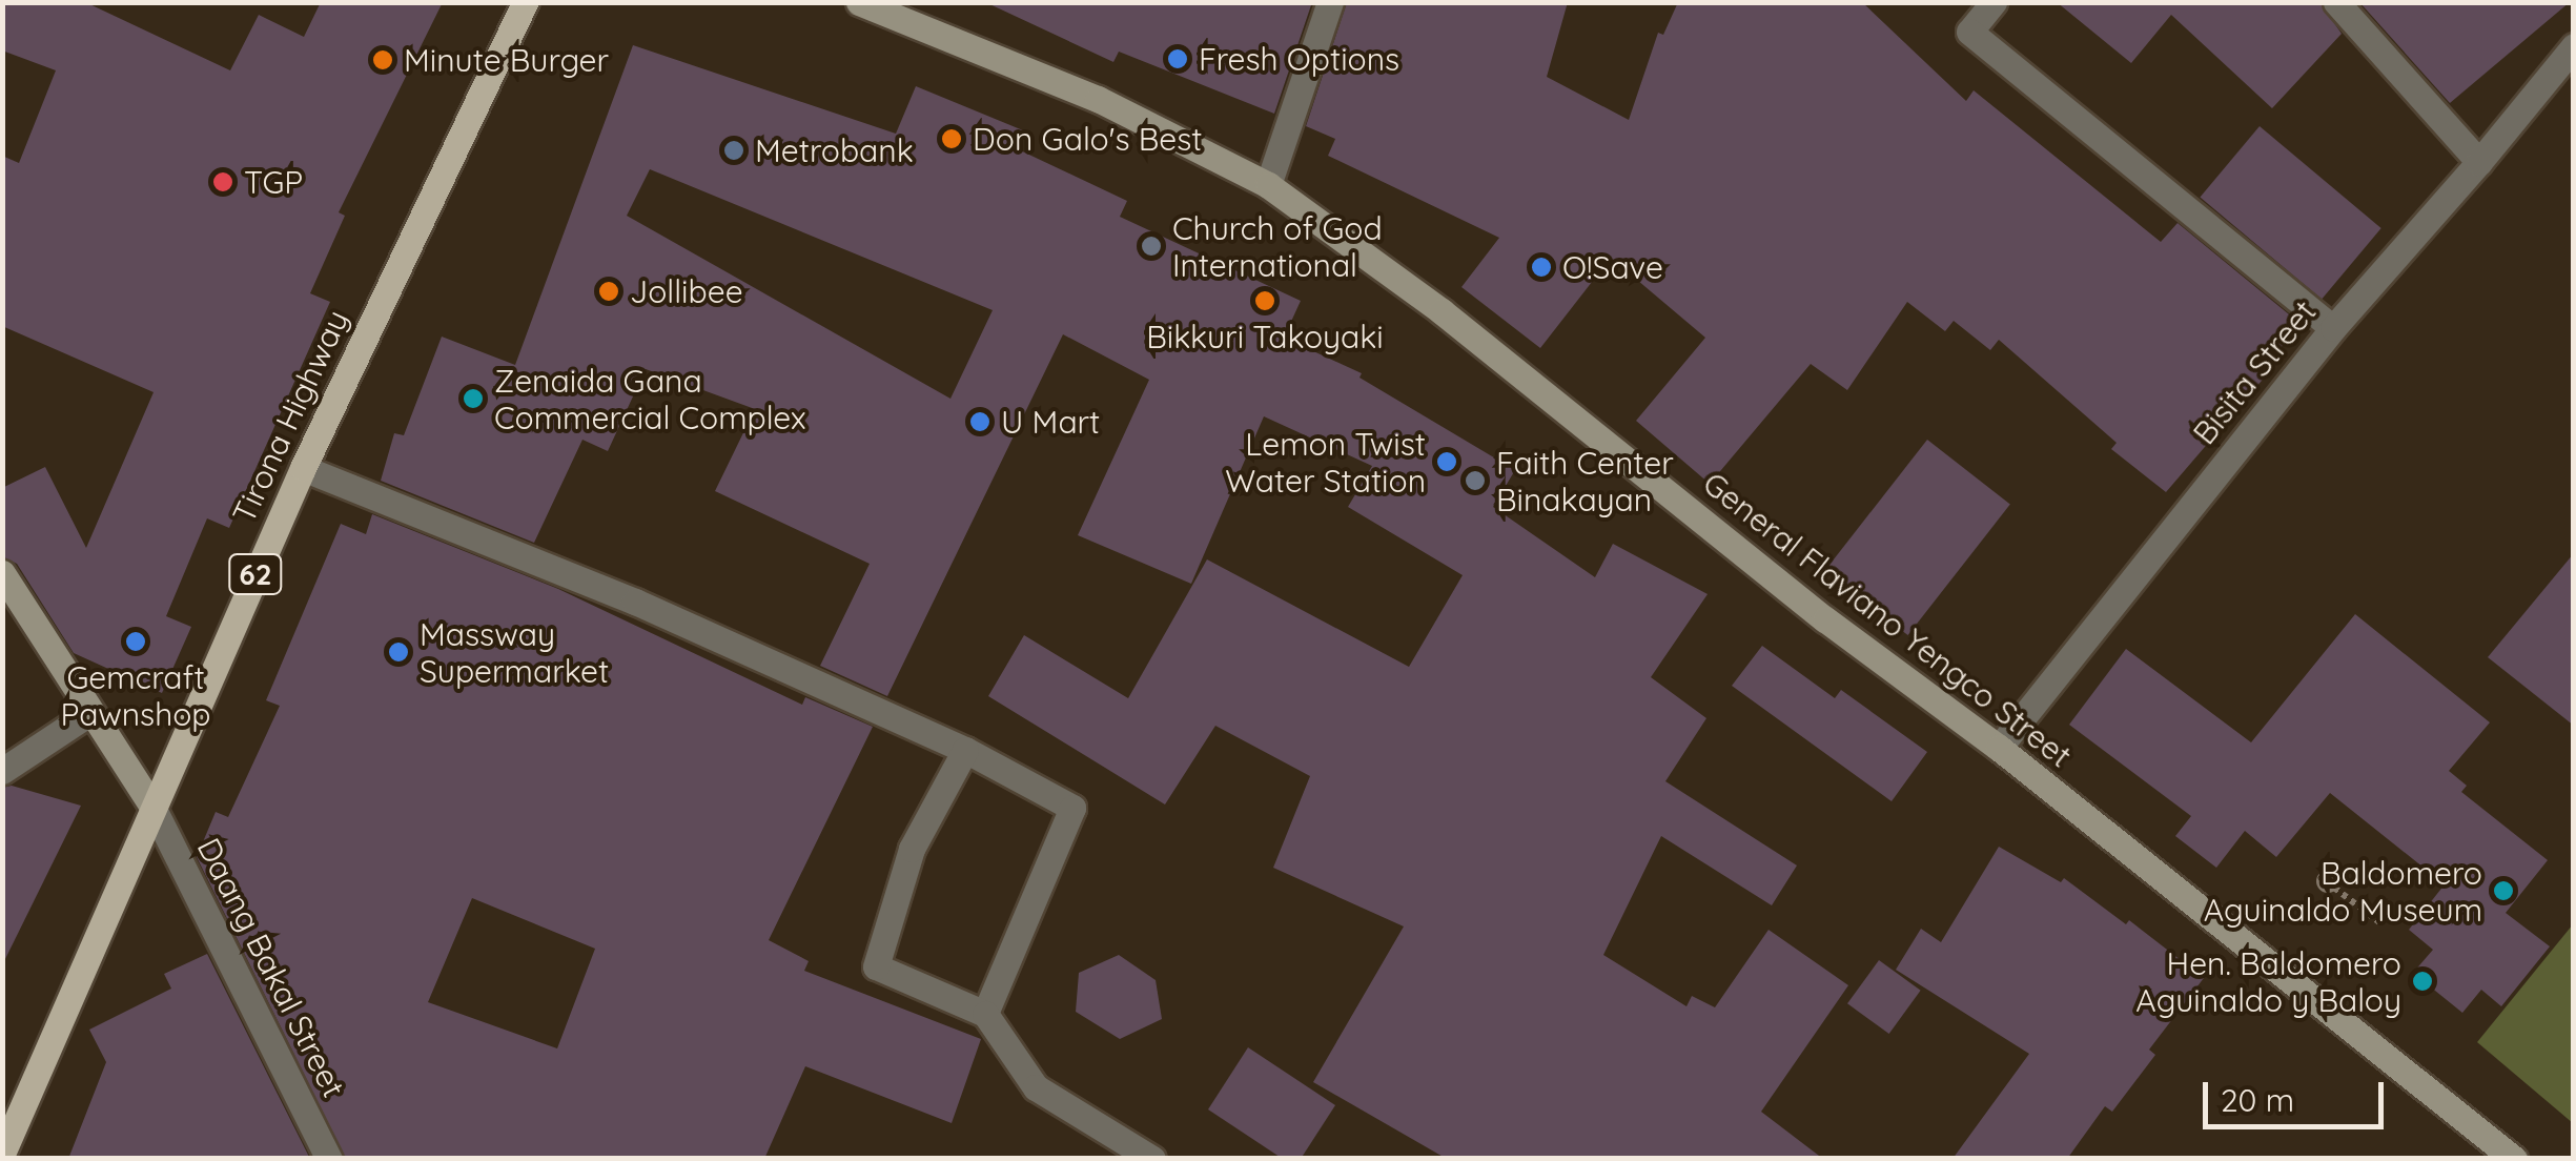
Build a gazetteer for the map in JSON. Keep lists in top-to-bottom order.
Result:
{
  "streets": {
    "main road": ["Tirona Highway", "62", "General Flaviano Yengco Street"],
    "street": ["Bisita Street", "Daang Bakal Street"]
  },
  "crossings": [
    ["Bisita Street", "General Flaviano Yengco Street"],
    ["Tirona Highway", "Daang Bakal Street"]
  ],
  "places": [
    "Fresh Options",
    "Minute Burger",
    "Don Galo's Best",
    "Metrobank",
    "TGP",
    "Church of God International",
    "O!Save",
    "Jollibee",
    "Bikkuri Takoyaki",
    "Zenaida Gana Commercial Complex",
    "U Mart",
    "Lemon Twist Water Station",
    "Faith Center Binakayan",
    "Gemcraft Pawnshop",
    "Massway Supermarket",
    "Baldomero Aguinaldo Museum",
    "Hen. Baldomero Aguinaldo y Baloy"
  ],
  "scale_bar": "20 m"
}
